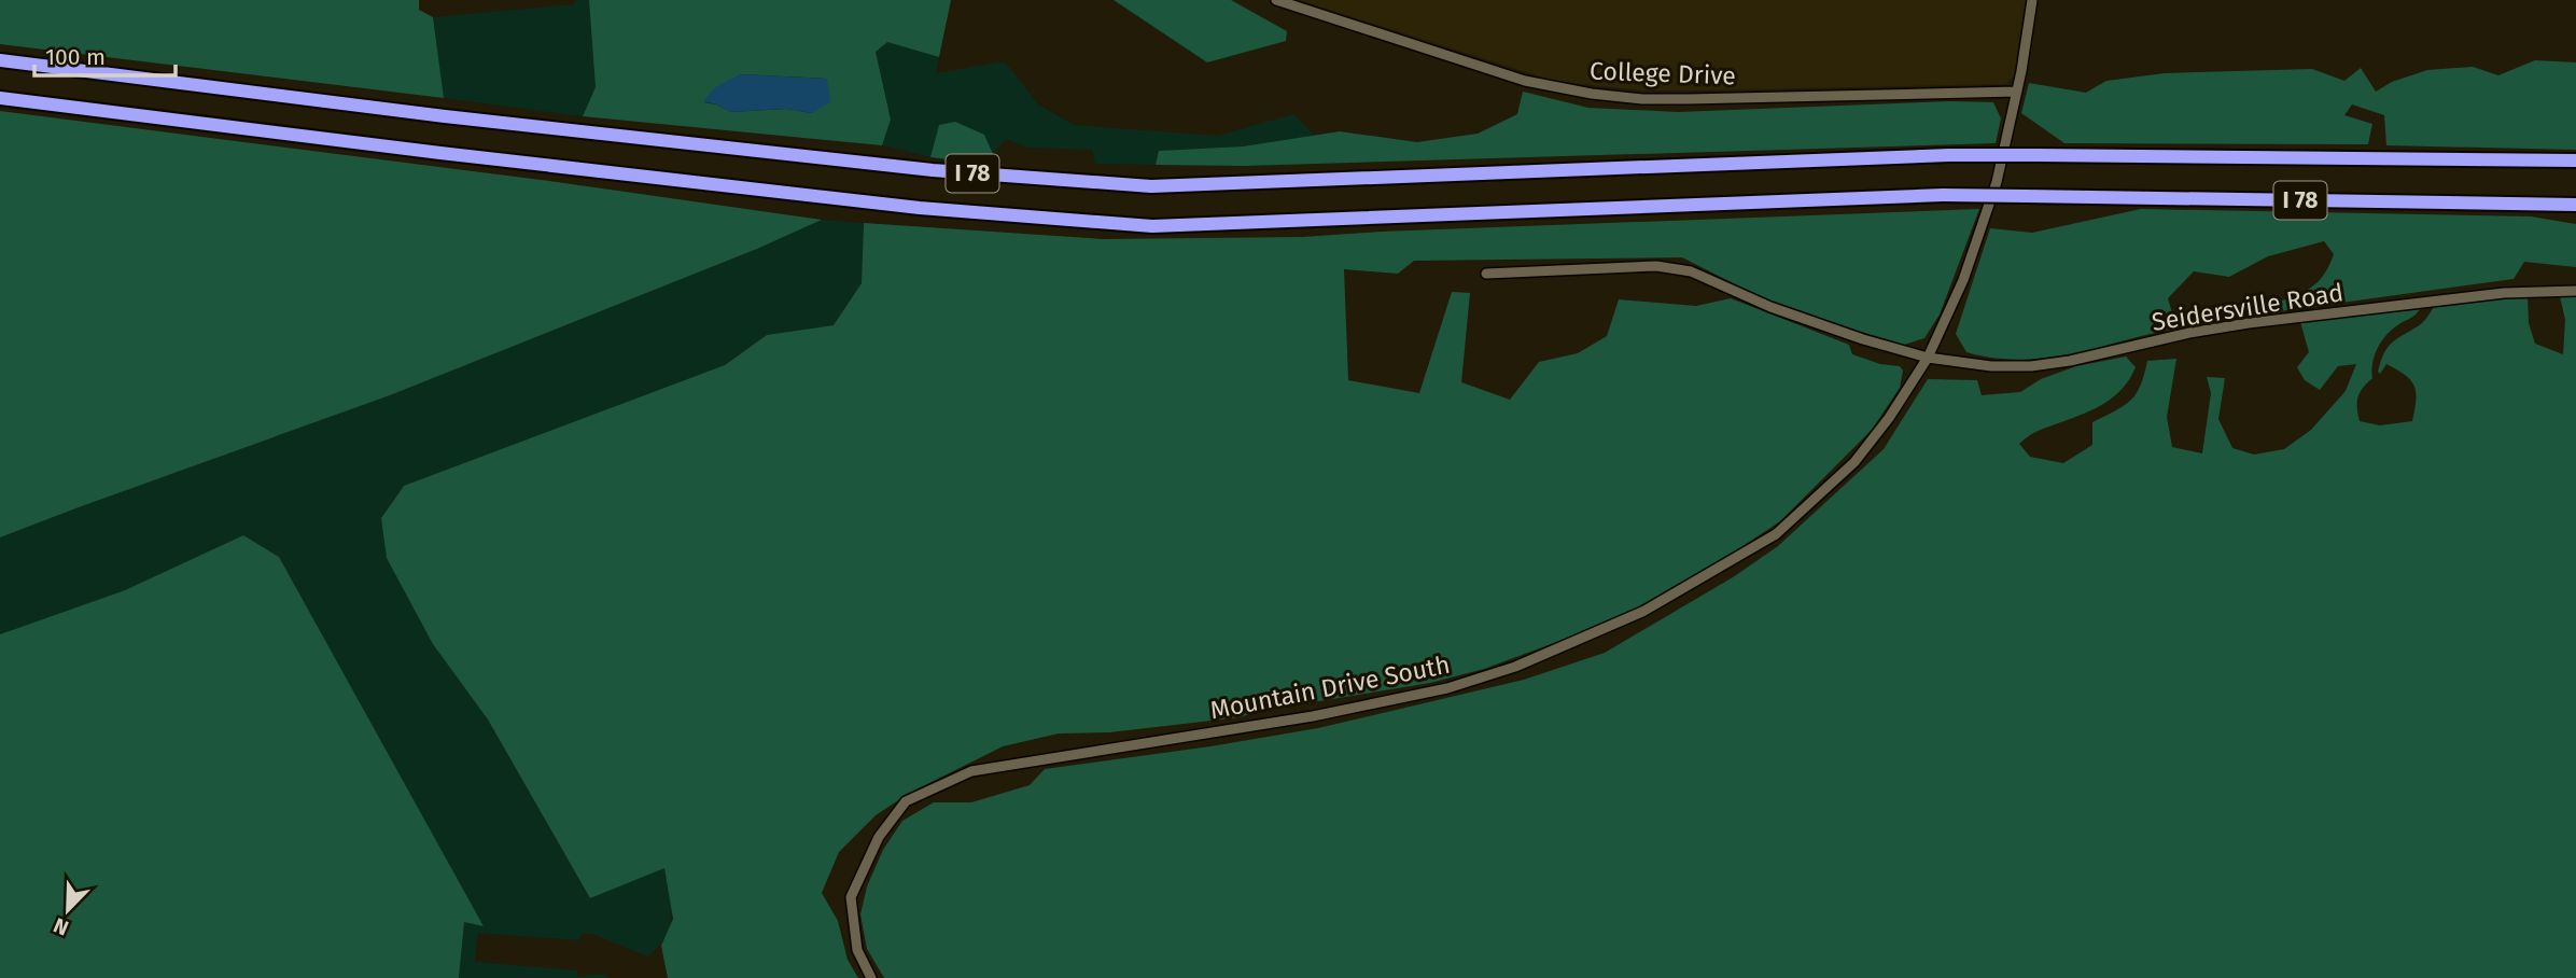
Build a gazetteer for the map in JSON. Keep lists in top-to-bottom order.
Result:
{
  "streets": {
    "highway": ["I 78"],
    "street": ["College Drive", "Seidersville Road", "Mountain Drive South"]
  },
  "crossings": [
    ["College Drive", "Mountain Drive South"],
    ["Seidersville Road", "Mountain Drive South"]
  ],
  "scale_bar": "100 m",
  "north": "bottom left"
}
